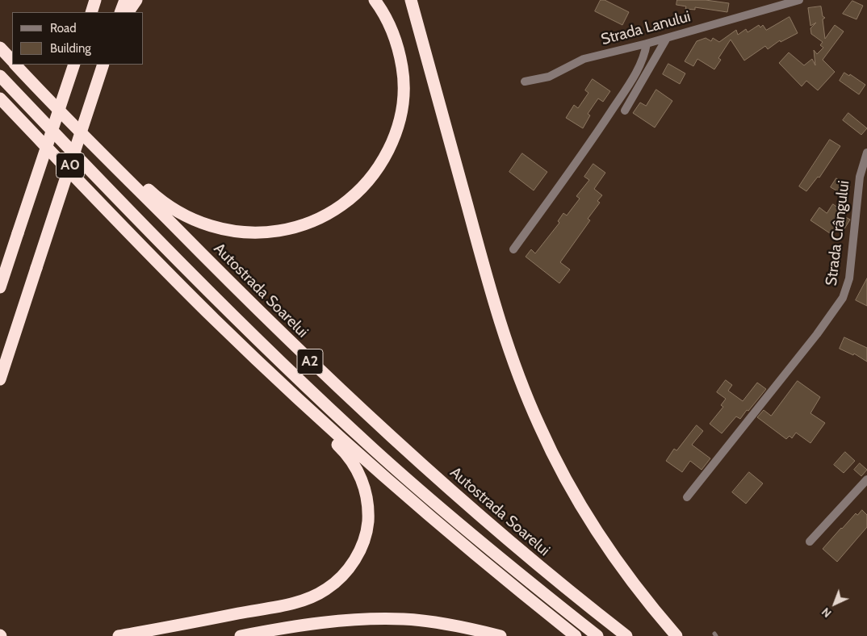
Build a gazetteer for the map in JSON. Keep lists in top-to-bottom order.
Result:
{
  "streets": {
    "highway": ["A0", "Autostrada Soarelui", "A2"],
    "street": ["Strada Lanului", "Strada Crângului"]
  },
  "legend": ["Road", "Building"],
  "north": "bottom left"
}
